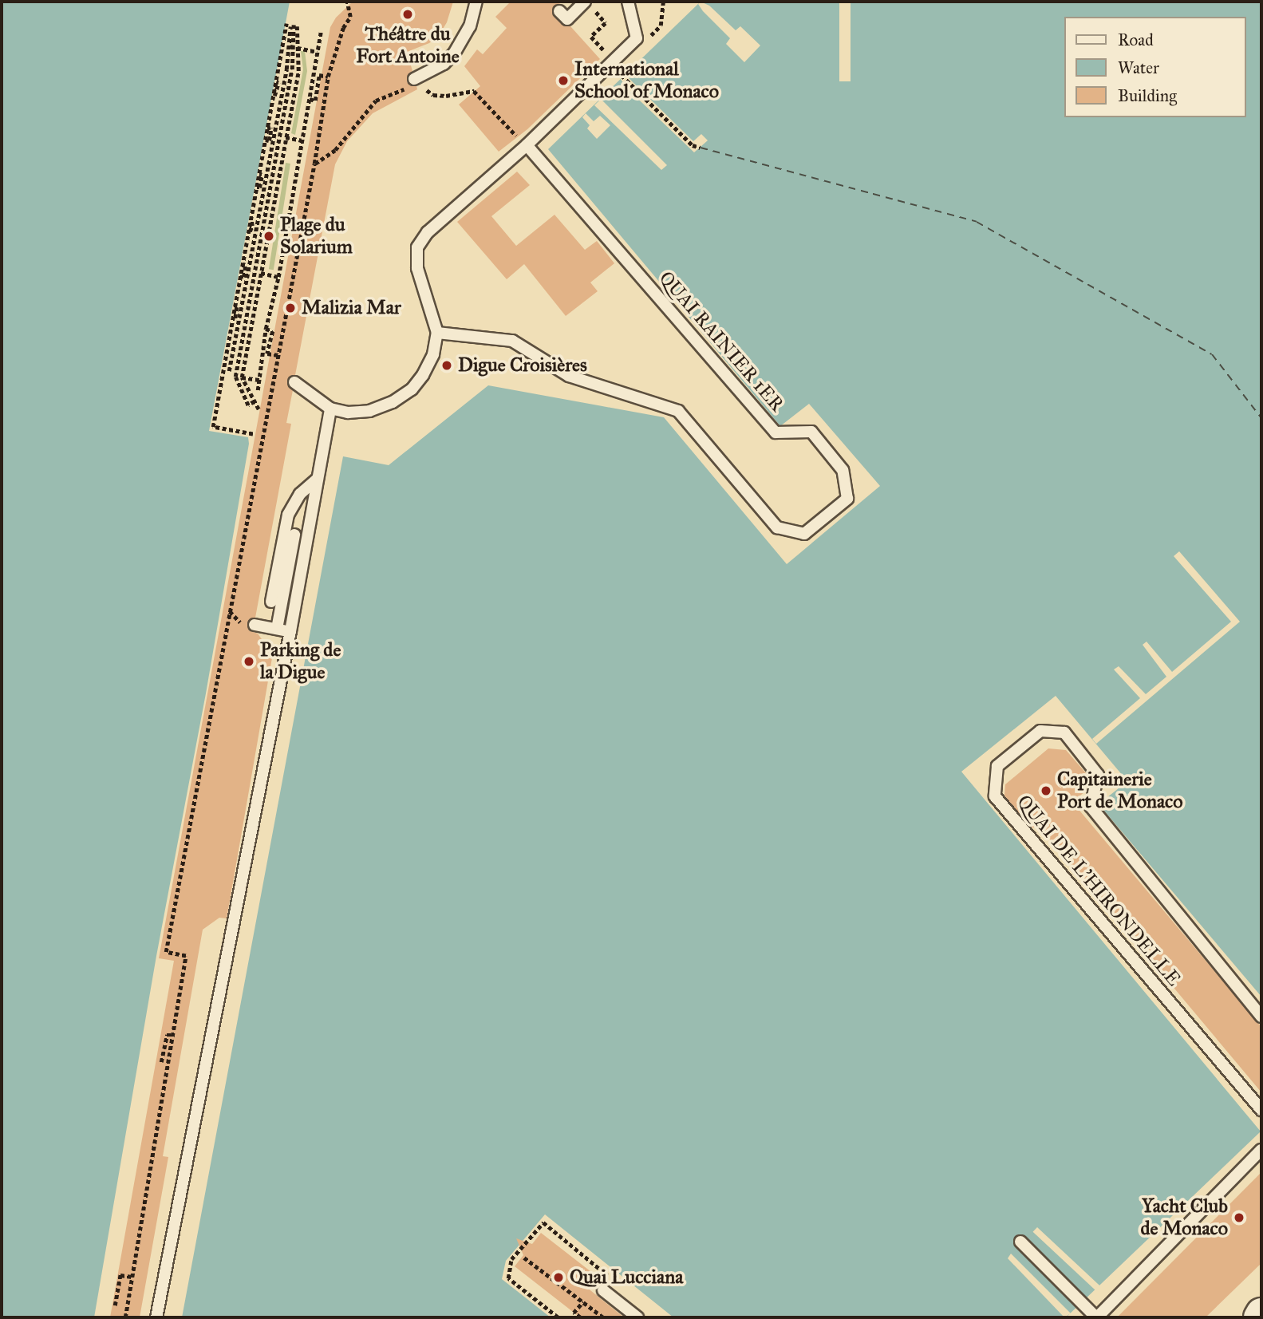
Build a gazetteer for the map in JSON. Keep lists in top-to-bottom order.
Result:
{
  "streets": {
    "lane": ["QUAI RAINIER 1ER", "QUAI DE L’HIRONDELLE"]
  },
  "places": [
    "Théâtre du Fort Antoine",
    "International School of Monaco",
    "Plage du Solarium",
    "Malizia Mar",
    "Digue Croisières",
    "Parking de la Digue",
    "Capitainerie Port de Monaco",
    "Yacht Club de Monaco",
    "Quai Lucciana"
  ],
  "legend": ["Road", "Water", "Building"]
}
